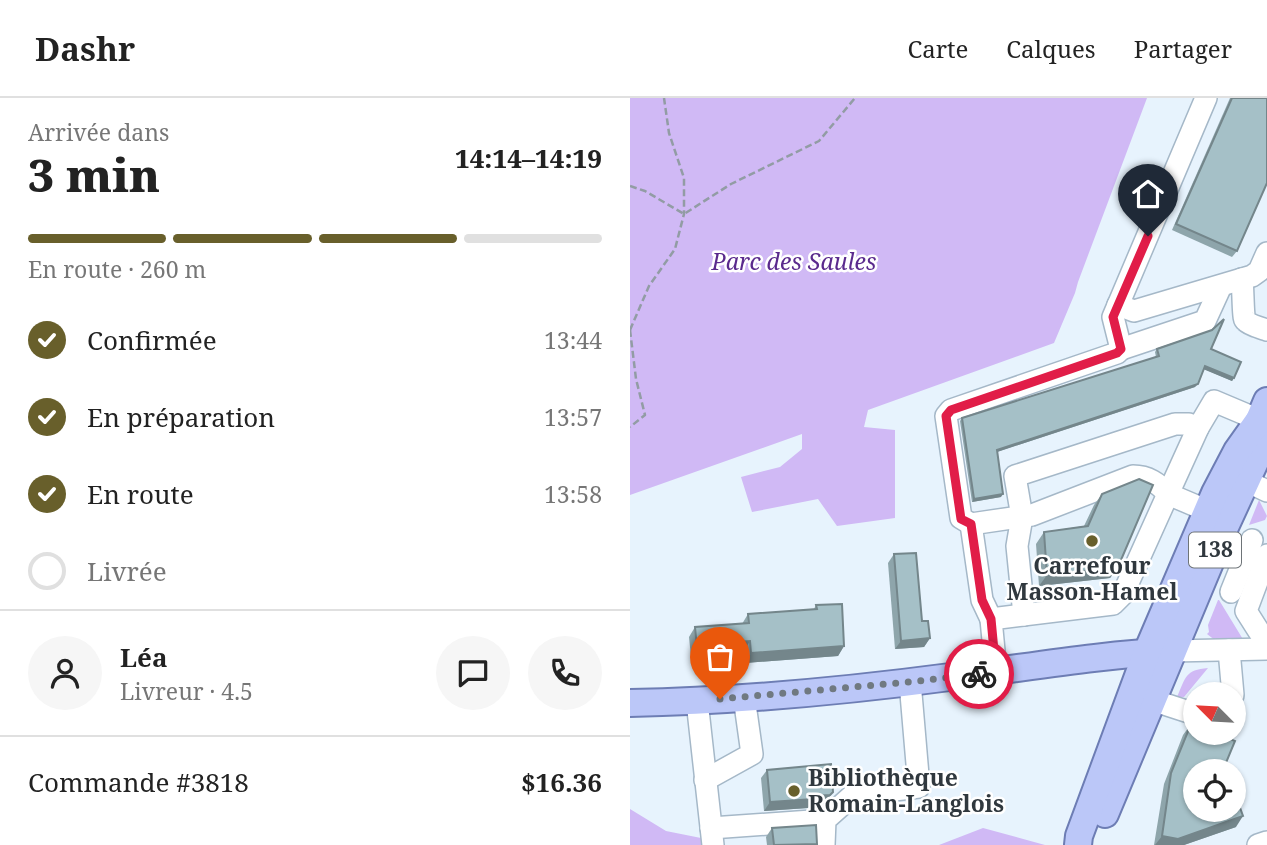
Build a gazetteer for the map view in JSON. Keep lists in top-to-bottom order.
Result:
{
  "streets": {
    "main road": ["138"]
  },
  "parks": ["Parc des Saules"],
  "places": ["Carrefour Masson-Hamel", "Bibliothèque Romain-Langlois"],
  "north": "top left",
  "page": {
    "header": "Dashr",
    "nav": ["Carte", "Calques", "Partager"],
    "heading": ["3 min", "Arrivée dans", "14:14–14:19"],
    "panel": [
      "Léa",
      "Livreur · 4.5",
      "Commande #3818",
      "$16.36"
    ],
    "bar": "En route · 260 m",
    "list": [
      ["Confirmée", "13:44"],
      ["En préparation", "13:57"],
      ["En route", "13:58"],
      "Livrée"
    ]
  }
}
